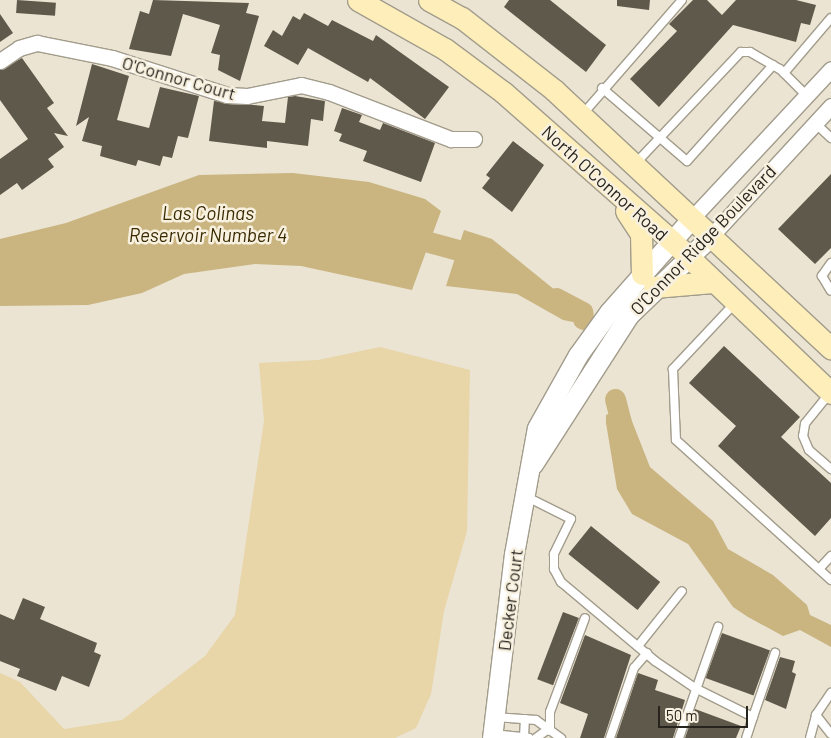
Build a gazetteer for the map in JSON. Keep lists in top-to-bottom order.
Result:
{
  "streets": {
    "main road": ["North O'Connor Road"],
    "street": ["O'Connor Court", "O'Connor Ridge Boulevard", "Decker Court"]
  },
  "crossings": [
    ["North O'Connor Road", "O'Connor Ridge Boulevard"],
    ["O'Connor Ridge Boulevard", "Decker Court"]
  ],
  "water": ["Las Colinas Reservoir Number 4"],
  "scale_bar": "50 m"
}
